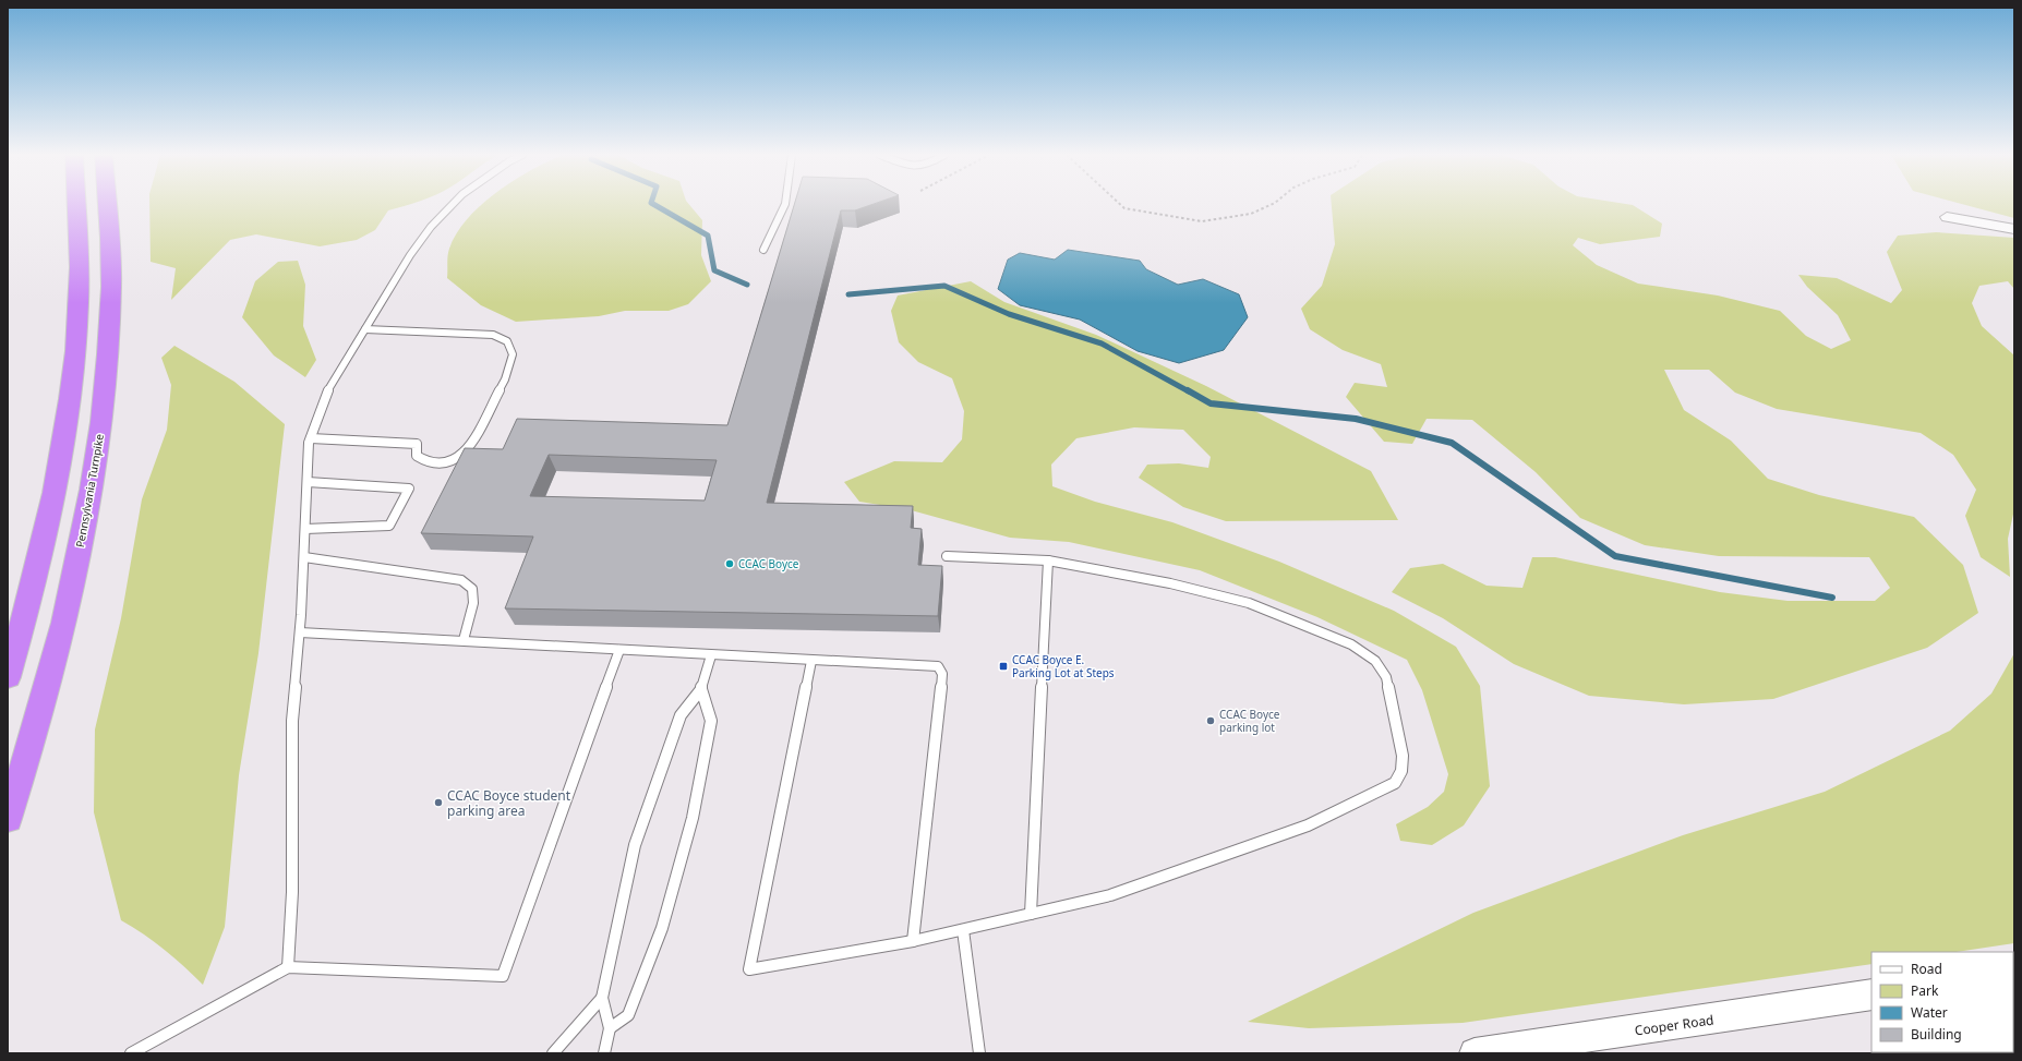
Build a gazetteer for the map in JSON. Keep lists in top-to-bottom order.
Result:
{
  "streets": {
    "highway": ["Pennsylvania Turnpike"],
    "street": ["Cooper Road"]
  },
  "places": {
    "other": ["CCAC Boyce", "CCAC Boyce parking lot", "CCAC Boyce student parking area"],
    "transit": ["CCAC Boyce E. Parking Lot at Steps"]
  },
  "legend": [
    "Road",
    "Park",
    "Water",
    "Building"
  ]
}
